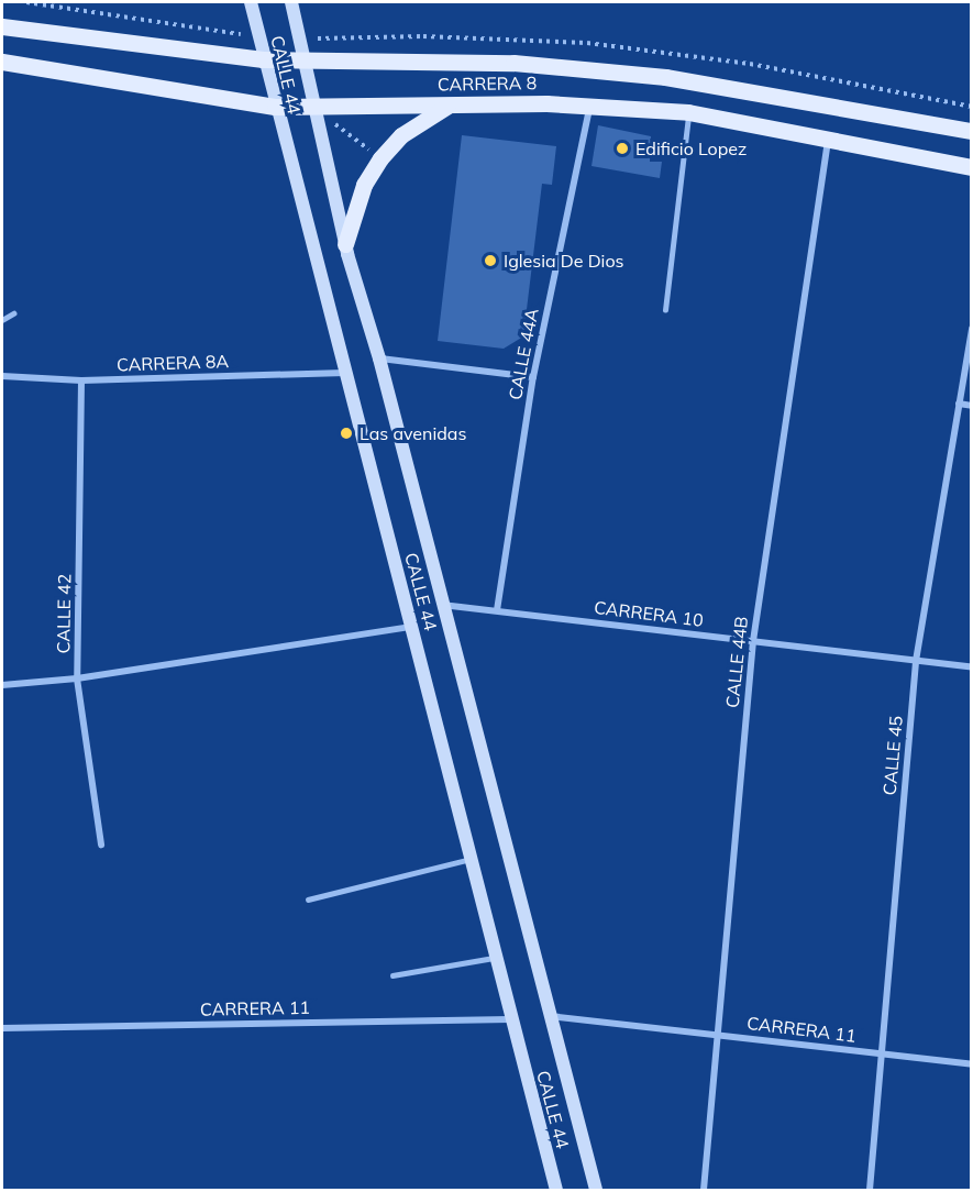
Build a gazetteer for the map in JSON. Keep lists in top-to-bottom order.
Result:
{
  "streets": {
    "main road": ["CALLE 44", "CARRERA 8"],
    "street": [
      "CALLE 44A",
      "CARRERA 8A",
      "CALLE 42",
      "CARRERA 10",
      "CALLE 44B",
      "CALLE 45",
      "CARRERA 11"
    ]
  },
  "crossings": [
    ["CALLE 44", "CARRERA 8"],
    ["CALLE 44", "CARRERA 8A"],
    ["CALLE 44", "CARRERA 10"],
    ["CALLE 44", "CARRERA 11"],
    ["CARRERA 8", "CALLE 44A"],
    ["CARRERA 8", "CALLE 44B"],
    ["CALLE 44A", "CARRERA 10"],
    ["CARRERA 8A", "CALLE 42"],
    ["CARRERA 10", "CALLE 44B"],
    ["CARRERA 10", "CALLE 45"],
    ["CALLE 44B", "CARRERA 11"],
    ["CALLE 45", "CARRERA 11"]
  ],
  "places": ["Edificio Lopez", "Iglesia De Dios", "Las avenidas"]
}
